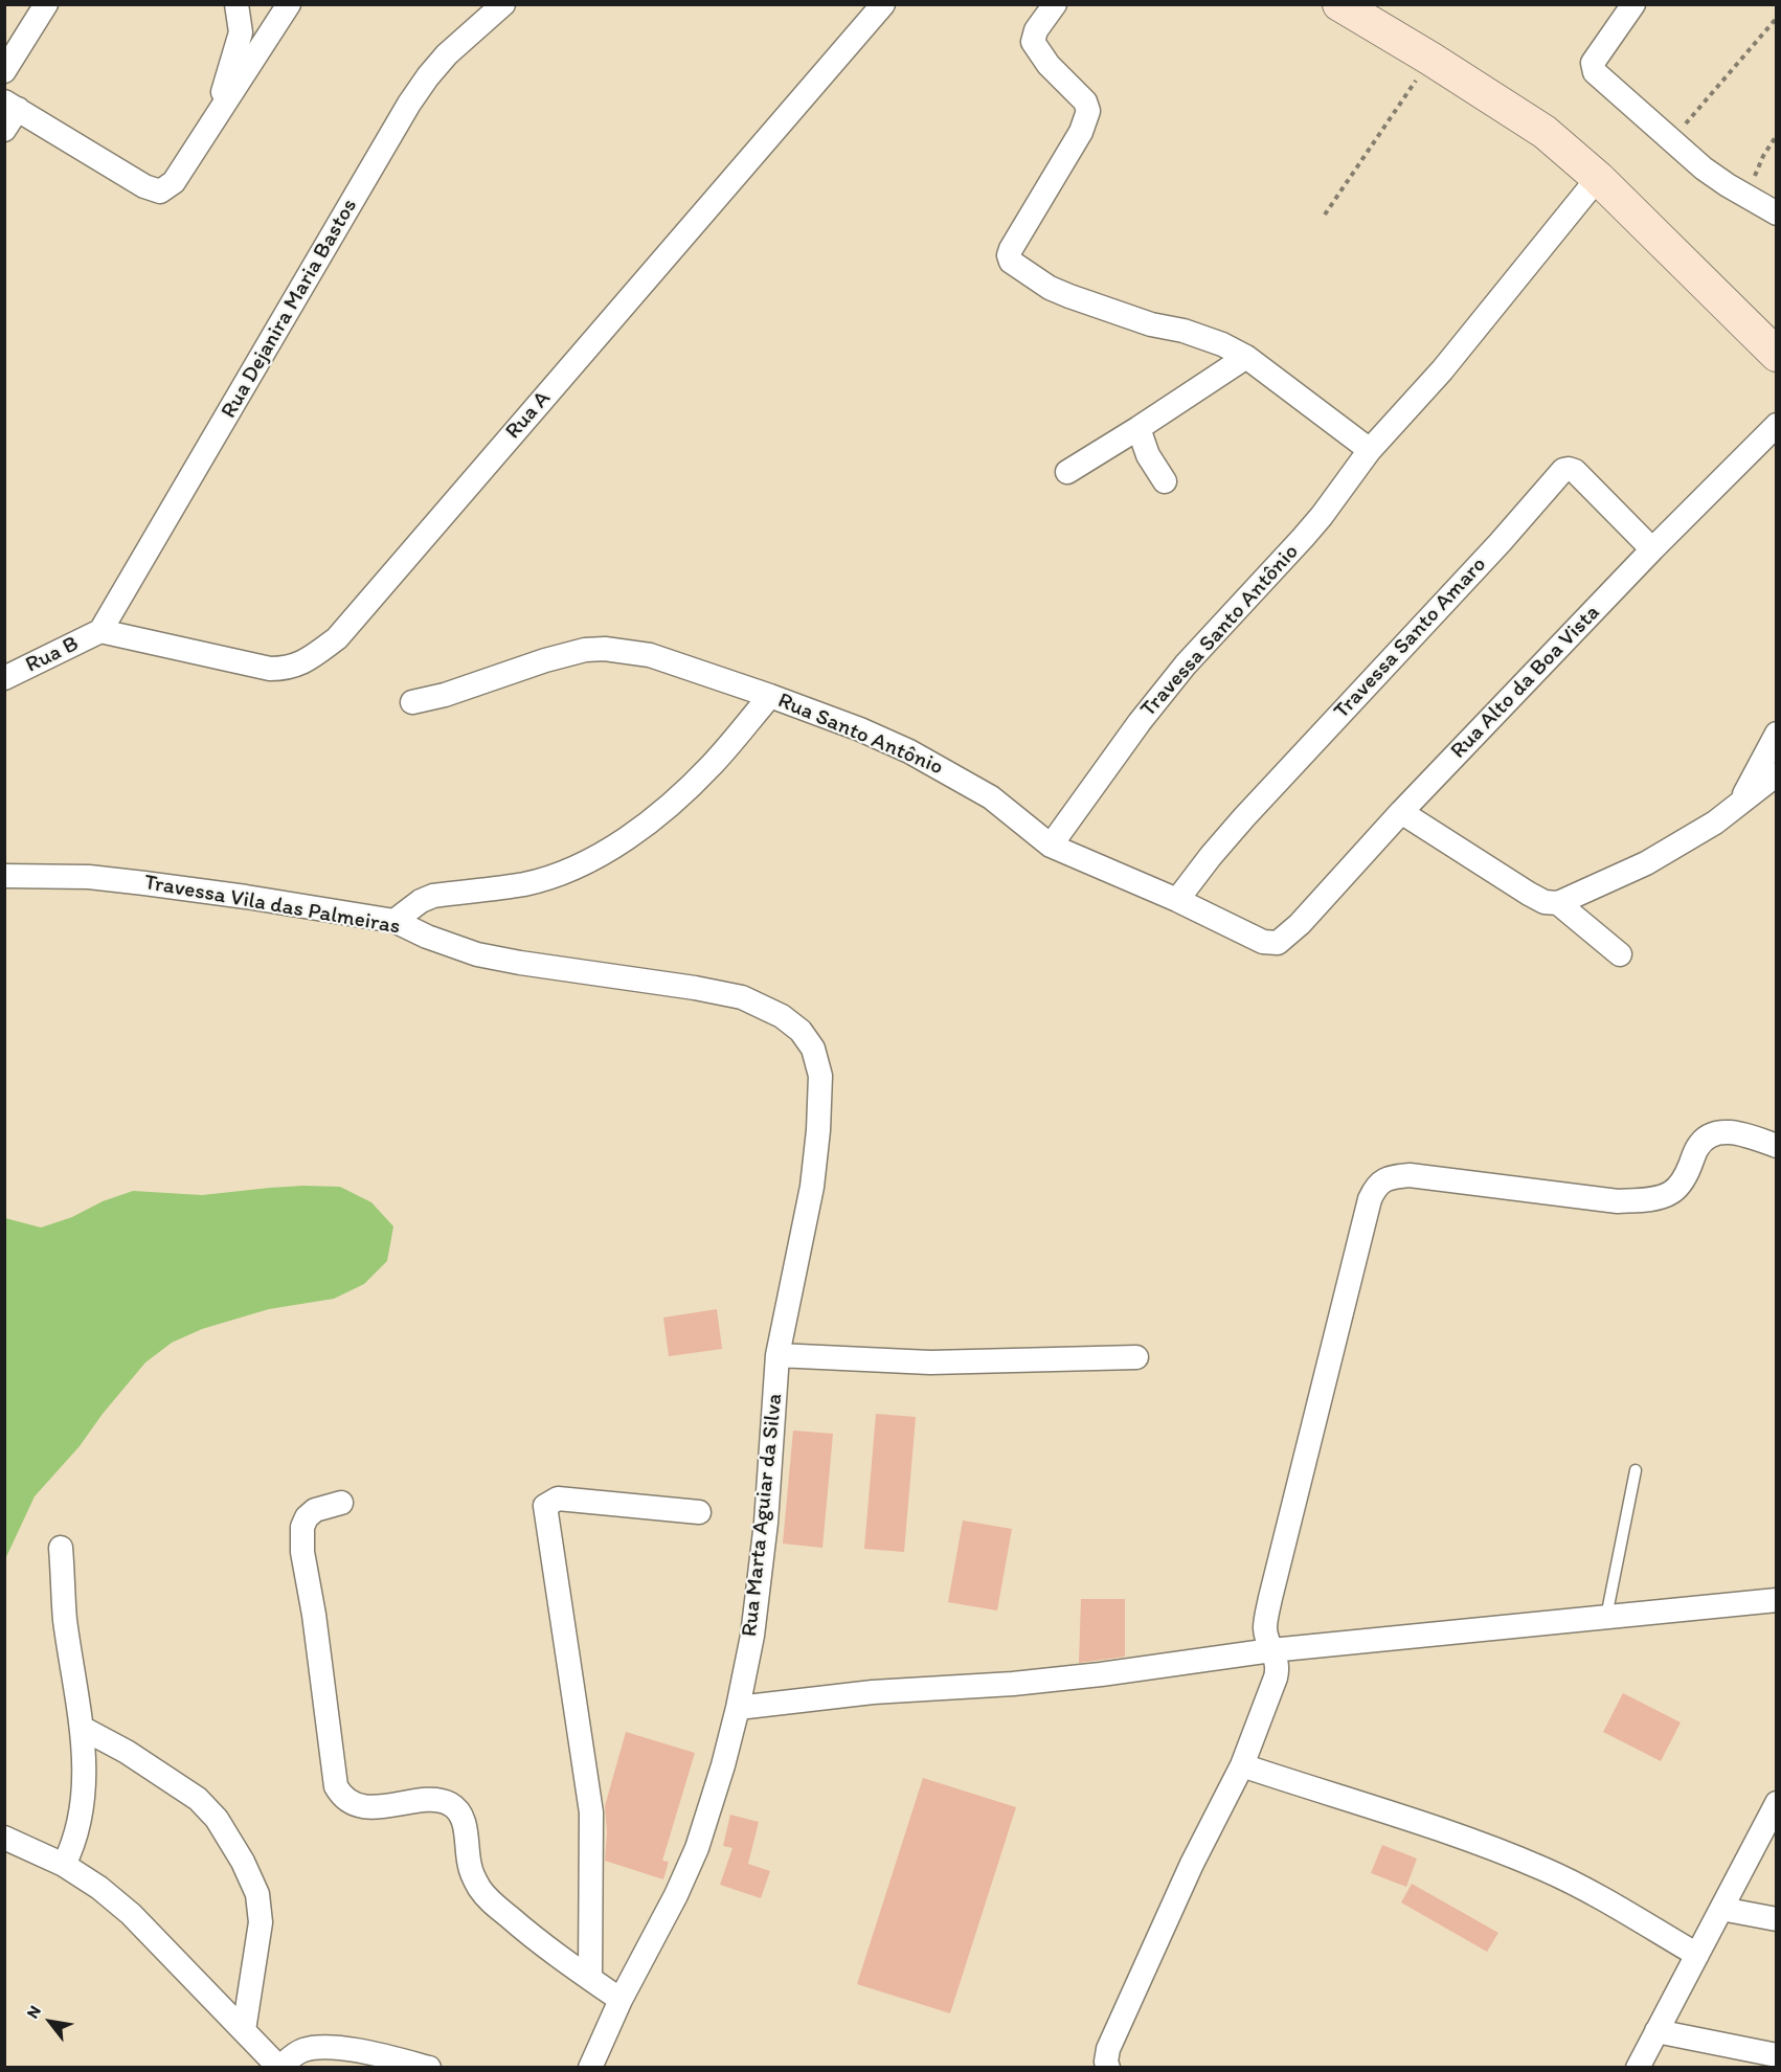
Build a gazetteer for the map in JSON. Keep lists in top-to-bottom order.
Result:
{
  "streets": {
    "street": [
      "Rua Dejanira Maria Bastos",
      "Rua A",
      "Travessa Santo Antônio",
      "Travessa Santo Amaro",
      "Rua B",
      "Rua Alto da Boa Vista",
      "Rua Santo Antônio",
      "Travessa Vila das Palmeiras",
      "Rua Marta Aguiar da Silva"
    ]
  },
  "crossings": [
    ["Rua Dejanira Maria Bastos", "Rua A"],
    ["Rua Dejanira Maria Bastos", "Rua B"],
    ["Rua A", "Rua B"],
    ["Travessa Santo Antônio", "Rua Santo Antônio"],
    ["Travessa Santo Amaro", "Rua Alto da Boa Vista"],
    ["Travessa Santo Amaro", "Rua Santo Antônio"],
    ["Rua Alto da Boa Vista", "Rua Santo Antônio"],
    ["Travessa Vila das Palmeiras", "Rua Marta Aguiar da Silva"]
  ],
  "north": "top left"
}
